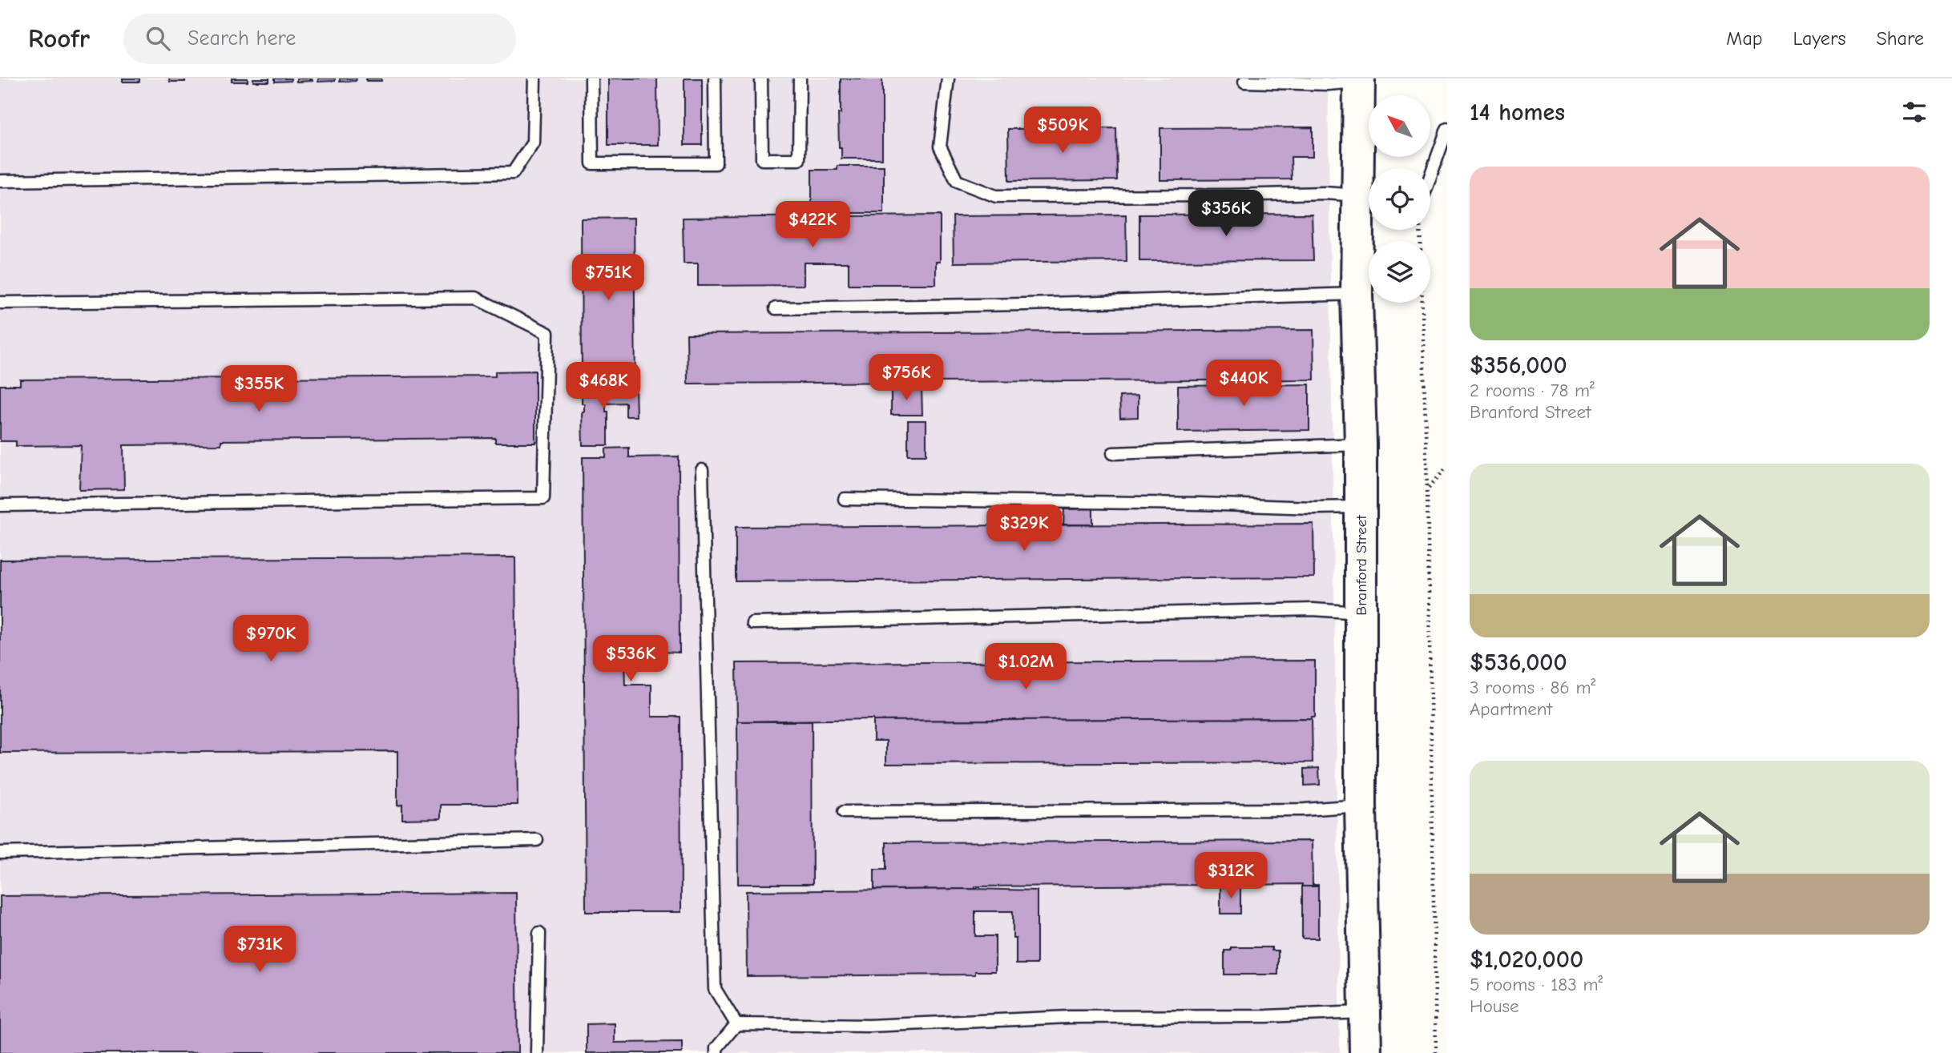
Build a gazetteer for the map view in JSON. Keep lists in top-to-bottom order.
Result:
{
  "streets": {
    "main road": ["Branford Street"]
  },
  "north": "top left",
  "page": {
    "header": "Roofr",
    "search": "Search here",
    "nav": ["Map", "Layers", "Share"],
    "heading": "14 homes",
    "price": [
      "$509K",
      "$356K",
      "$422K",
      "$751K",
      "$756K",
      "$440K",
      "$468K",
      "$355K",
      "$329K",
      "$970K",
      "$536K",
      "$1.02M",
      "$312K",
      "$731K"
    ],
    "list": [
      {
        "name": "$356,000",
        "note": "2 rooms · 78 m² · Branford Street"
      },
      {
        "name": "$536,000",
        "note": "3 rooms · 86 m² · Apartment"
      },
      {
        "name": "$1,020,000",
        "note": "5 rooms · 183 m² · House"
      }
    ]
  }
}
